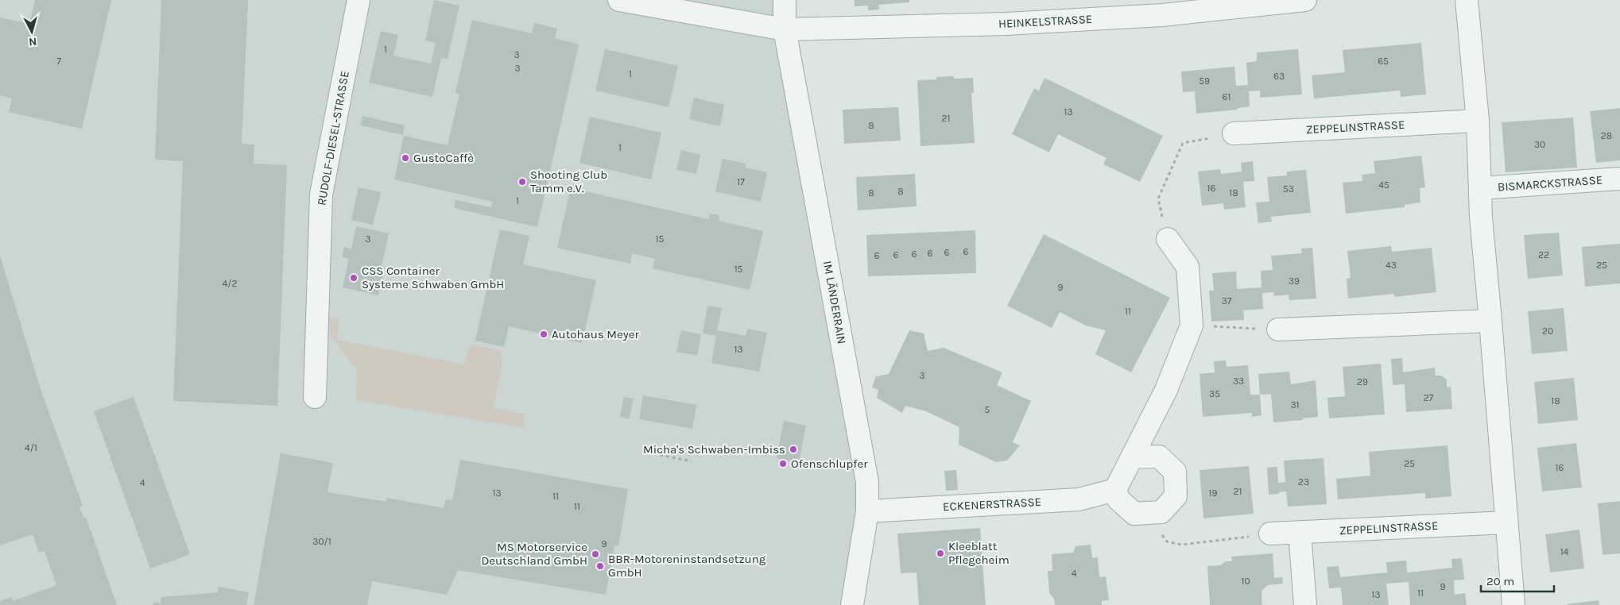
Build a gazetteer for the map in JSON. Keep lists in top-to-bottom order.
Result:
{
  "streets": {
    "street": [
      "HEINKELSTRASSE",
      "ZEPPELINSTRASSE",
      "RUDOLF-DIESEL-STRASSE",
      "BISMARCKSTRASSE",
      "IM LÄNDERRAIN",
      "ECKENERSTRASSE"
    ]
  },
  "crossings": [
    ["HEINKELSTRASSE", "IM LÄNDERRAIN"],
    ["IM LÄNDERRAIN", "ECKENERSTRASSE"]
  ],
  "places": [
    "GustoCaffè",
    "Shooting Club Tamm e.V.",
    "CSS Container Systeme Schwaben GmbH",
    "Autohaus Meyer",
    "Micha's Schwaben-Imbiss",
    "Ofenschlupfer",
    "Kleeblatt Pflegeheim",
    "MS Motorservice Deutschland GmbH",
    "BBR-Motoreninstandsetzung GmbH"
  ],
  "house_numbers": [
    "1",
    "3",
    "7",
    "65",
    "3",
    "1",
    "63",
    "59",
    "61",
    "13",
    "21",
    "8",
    "28",
    "30",
    "1",
    "17",
    "45",
    "16",
    "53",
    "8",
    "8",
    "18",
    "1",
    "3",
    "15",
    "6",
    "6",
    "6",
    "6",
    "6",
    "22",
    "6",
    "43",
    "25",
    "15",
    "39",
    "4/2",
    "9",
    "37",
    "11",
    "20",
    "13",
    "3",
    "33",
    "29",
    "35",
    "27",
    "18",
    "31",
    "5",
    "4/1",
    "25",
    "16",
    "23",
    "4",
    "21",
    "13",
    "19",
    "11",
    "11",
    "30/1",
    "9",
    "14",
    "4",
    "10",
    "9",
    "11",
    "13"
  ],
  "scale_bar": "20 m",
  "north": "bottom"
}
